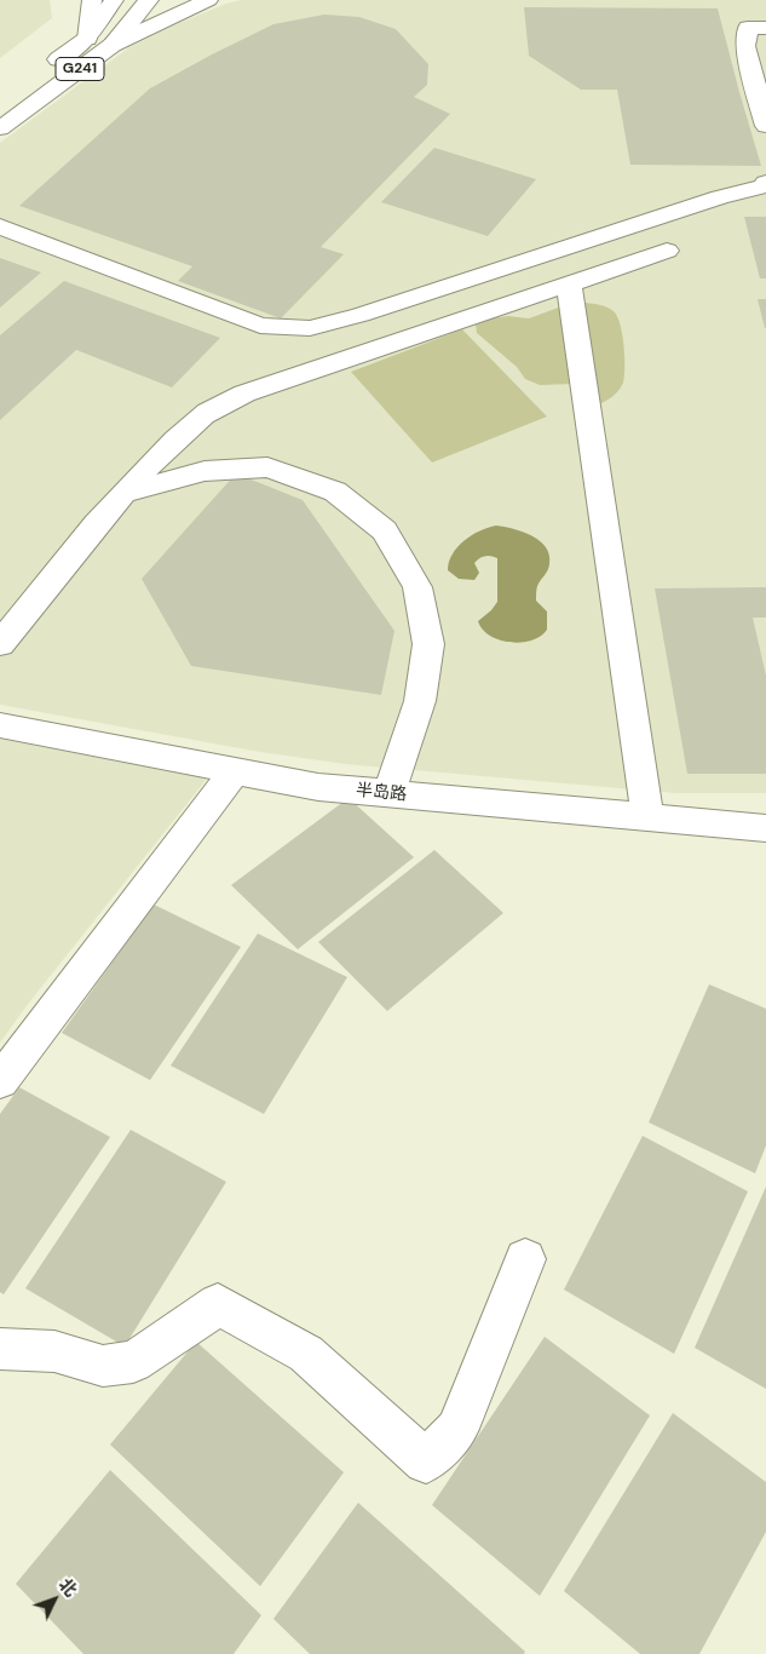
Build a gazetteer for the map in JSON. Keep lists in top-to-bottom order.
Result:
{
  "streets": {
    "main road": ["G241", "半岛路"]
  },
  "north": "top right"
}
